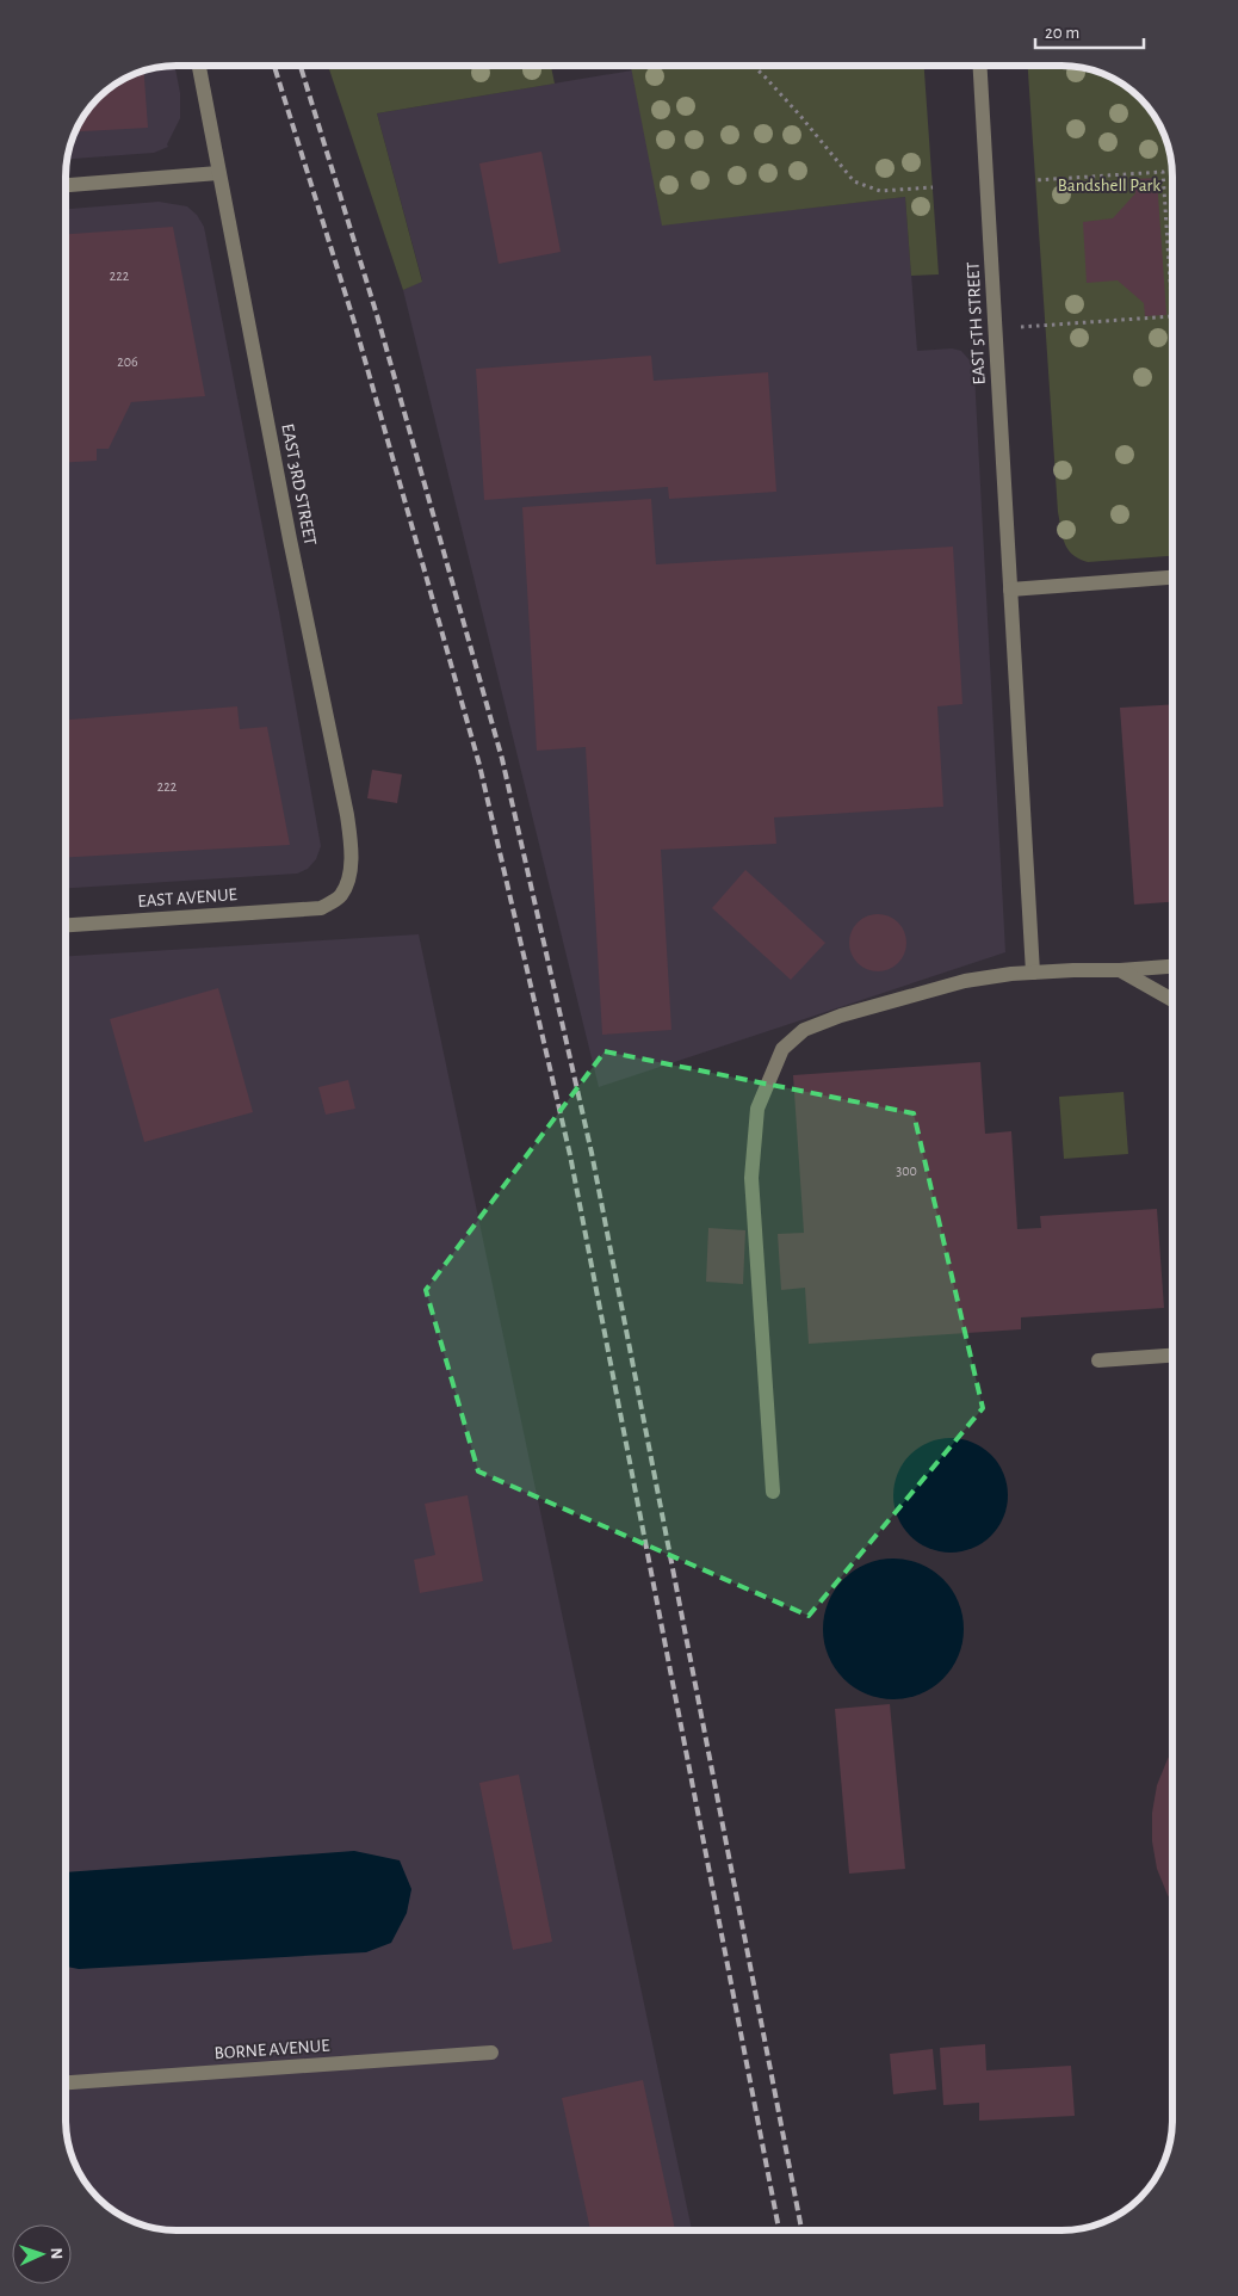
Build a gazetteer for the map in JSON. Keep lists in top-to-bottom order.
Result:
{
  "streets": {
    "street": [
      "EAST 5TH STREET",
      "EAST 3RD STREET",
      "EAST AVENUE",
      "BORNE AVENUE"
    ]
  },
  "crossings": [
    ["EAST 3RD STREET", "EAST AVENUE"]
  ],
  "parks": ["Bandshell Park"],
  "house_numbers": [
    "222",
    "206",
    "222",
    "300"
  ],
  "scale_bar": "20 m",
  "north": "right"
}
